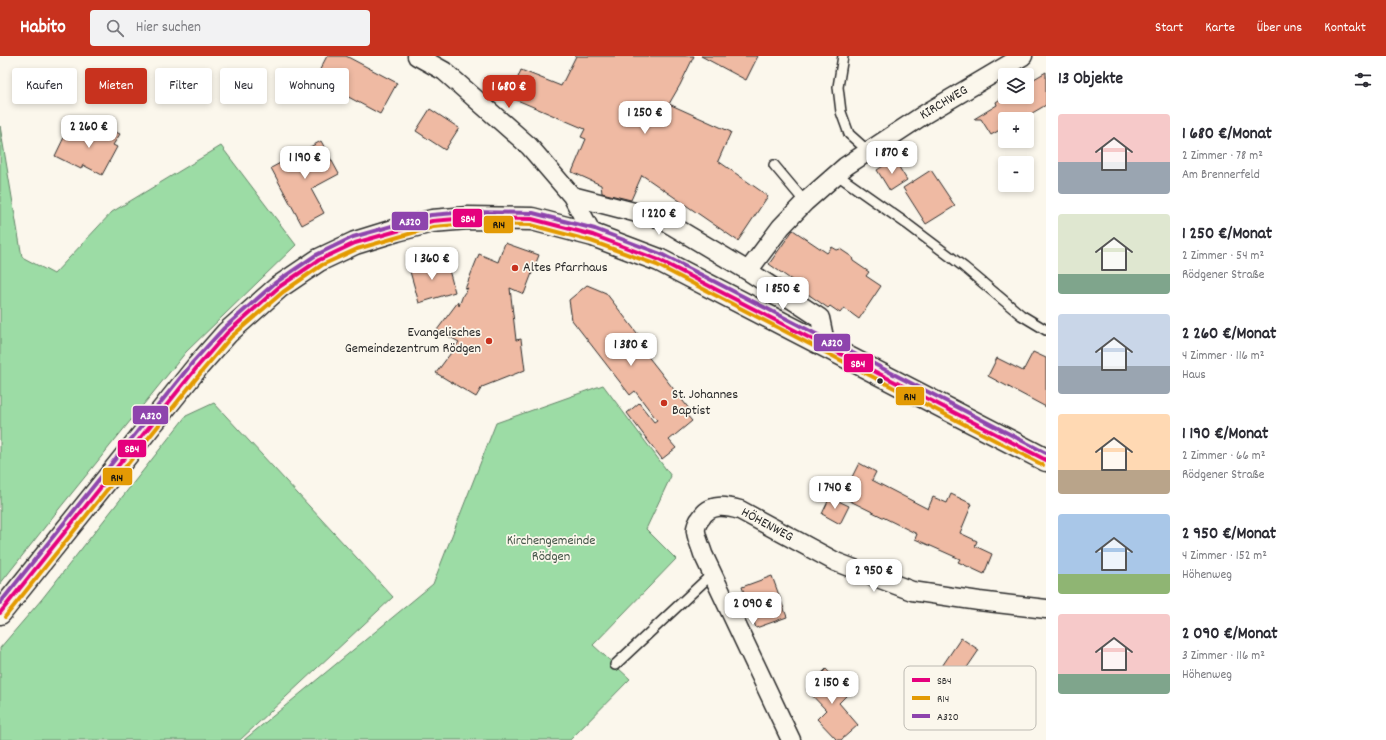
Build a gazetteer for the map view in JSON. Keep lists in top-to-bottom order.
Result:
{
  "streets": {
    "street": ["KIRCHWEG", "HÖHENWEG"]
  },
  "parks": ["Kirchengemeinde Rödgen"],
  "places": ["Altes Pfarrhaus", "Evangelisches Gemeindezentrum Rödgen", "St. Johannes Baptist"],
  "lines": ["transit line A320", "transit line SB4", "transit line R14"],
  "legend": ["SB4", "R14", "A320"],
  "page": {
    "header": "Habito",
    "search": "Hier suchen",
    "nav": [
      "Start",
      "Karte",
      "Über uns",
      "Kontakt"
    ],
    "heading": "13 Objekte",
    "map_buttons": ["+", "−"],
    "chip": [
      "Kaufen",
      "Mieten",
      "Filter",
      "Neu",
      "Wohnung"
    ],
    "price": [
      "1 680 €",
      "1 250 €",
      "2 260 €",
      "1 870 €",
      "1 190 €",
      "1 220 €",
      "1 360 €",
      "1 850 €",
      "1 380 €",
      "1 740 €",
      "2 950 €",
      "2 090 €",
      "2 150 €"
    ],
    "list": [
      {
        "name": "1 680 €/Monat",
        "note": "2 Zimmer · 78 m² · Am Brennerfeld"
      },
      {
        "name": "1 250 €/Monat",
        "note": "2 Zimmer · 54 m² · Rödgener Straße"
      },
      {
        "name": "2 260 €/Monat",
        "note": "4 Zimmer · 116 m² · Haus"
      },
      {
        "name": "1 190 €/Monat",
        "note": "2 Zimmer · 66 m² · Rödgener Straße"
      },
      {
        "name": "2 950 €/Monat",
        "note": "4 Zimmer · 152 m² · Höhenweg"
      },
      {
        "name": "2 090 €/Monat",
        "note": "3 Zimmer · 116 m² · Höhenweg"
      }
    ]
  }
}
